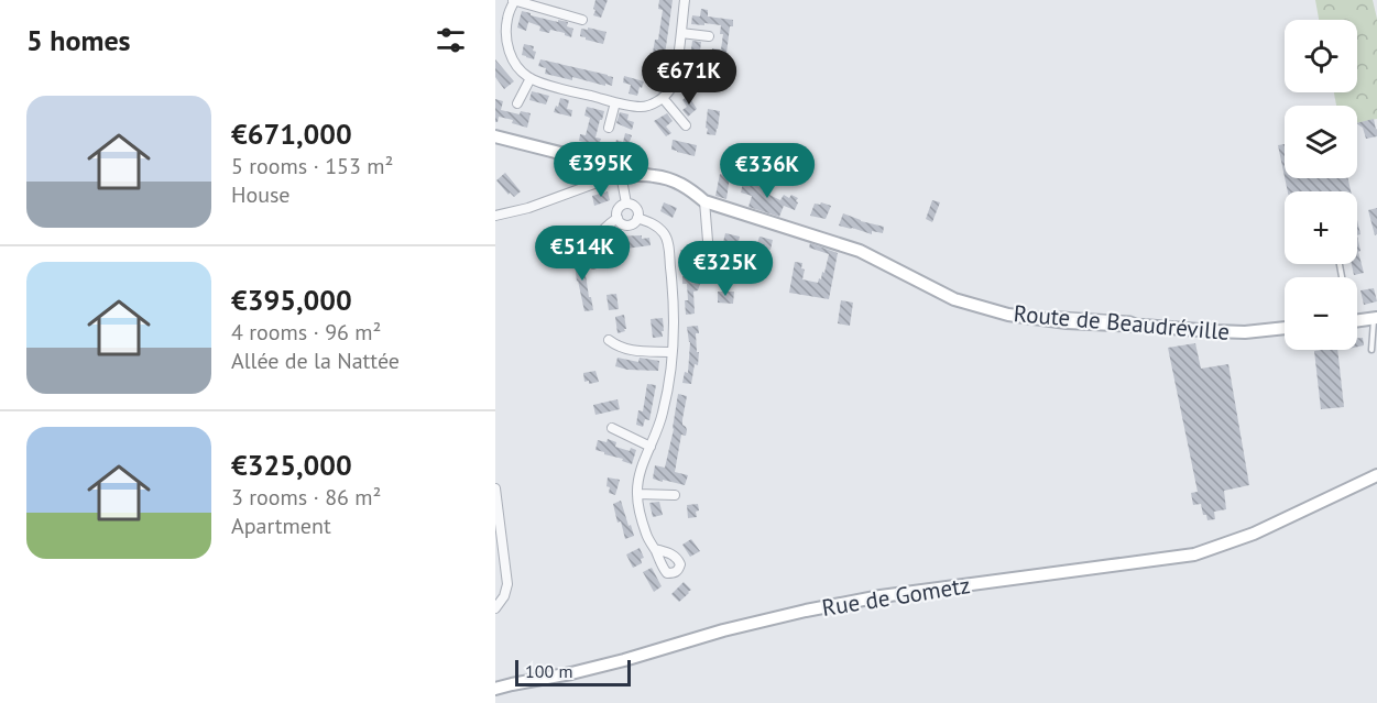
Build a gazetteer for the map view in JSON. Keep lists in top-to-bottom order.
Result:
{
  "streets": {
    "main road": ["Route de Beaudréville", "Rue de Gometz"]
  },
  "scale_bar": "100 m",
  "page": {
    "heading": "5 homes",
    "map_buttons": ["+", "−"],
    "price": [
      "€671K",
      "€395K",
      "€336K",
      "€514K",
      "€325K"
    ],
    "list": [
      {
        "name": "€671,000",
        "note": "5 rooms · 153 m² · House"
      },
      {
        "name": "€395,000",
        "note": "4 rooms · 96 m² · Allée de la Nattée"
      },
      {
        "name": "€325,000",
        "note": "3 rooms · 86 m² · Apartment"
      }
    ],
    "scale": "100 m"
  }
}
